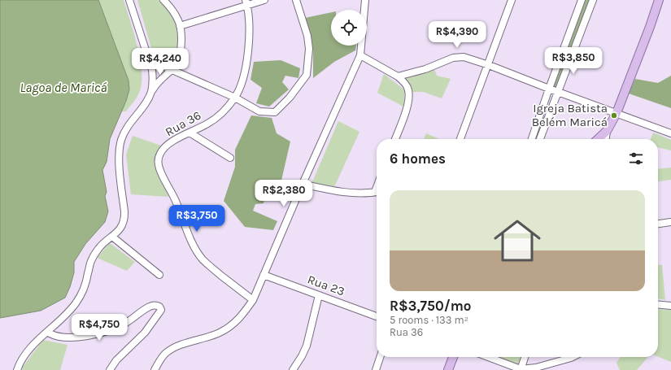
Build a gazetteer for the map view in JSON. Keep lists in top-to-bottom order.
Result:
{
  "streets": {
    "street": ["Rua 36", "Rua 23"]
  },
  "water": ["Lagoa de Maricá"],
  "places": ["Igreja Batista Belém Maricá"],
  "page": {
    "price": [
      "R$4,390",
      "R$3,850",
      "R$4,240",
      "R$2,380",
      "R$3,750",
      "R$4,750"
    ],
    "heading": "6 homes",
    "list": [
      {
        "name": "R$3,750/mo",
        "note": "5 rooms · 133 m² · Rua 36"
      }
    ]
  }
}
